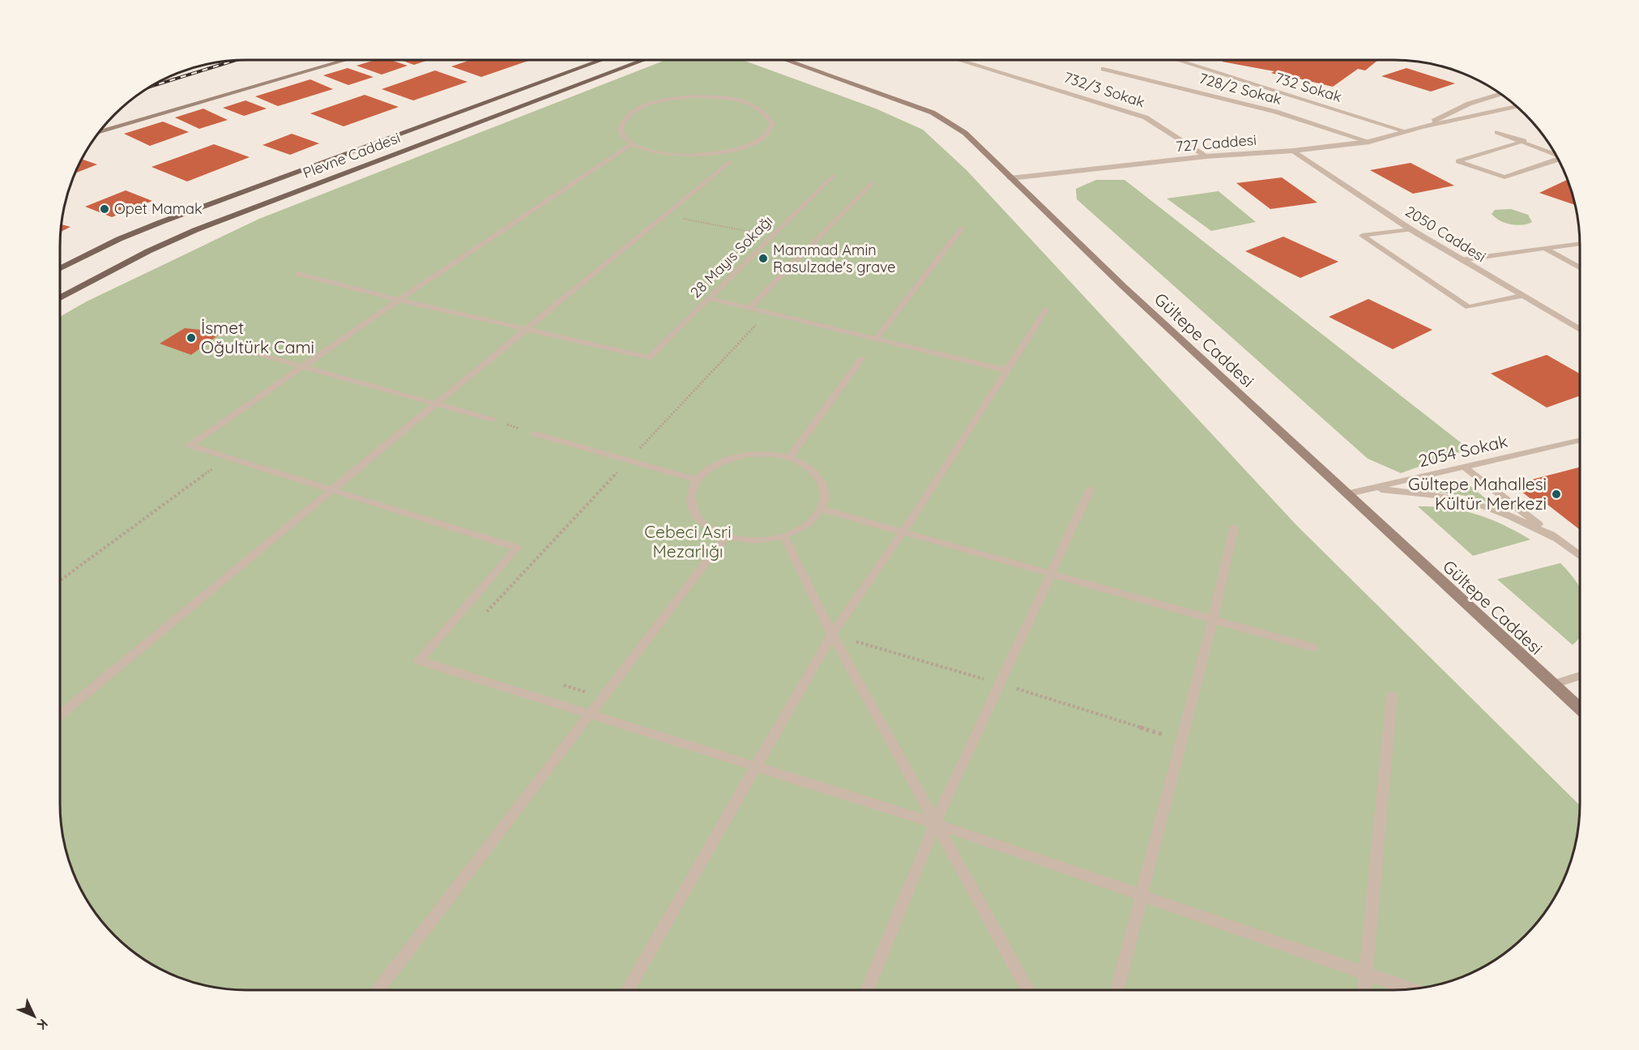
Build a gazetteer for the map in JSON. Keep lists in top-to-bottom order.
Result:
{
  "streets": {
    "main road": ["Plevne Caddesi", "Gültepe Caddesi"],
    "street": [
      "732 Sokak",
      "728/2 Sokak",
      "732/3 Sokak",
      "727 Caddesi",
      "2050 Caddesi"
    ],
    "lane": ["28 Mayıs Sokağı", "2054 Sokak"]
  },
  "crossings": [
    ["732 Sokak", "727 Caddesi"],
    ["728/2 Sokak", "727 Caddesi"],
    ["732/3 Sokak", "727 Caddesi"],
    ["727 Caddesi", "2050 Caddesi"],
    ["727 Caddesi", "Gültepe Caddesi"],
    ["Gültepe Caddesi", "2054 Sokak"]
  ],
  "parks": ["Cebeci Asri Mezarlığı"],
  "places": [
    "Opet Mamak",
    "Mammad Amin Rasulzade's grave",
    "İsmet Oğultürk Cami",
    "Gültepe Mahallesi Kültür Merkezi"
  ],
  "north": "bottom right"
}
